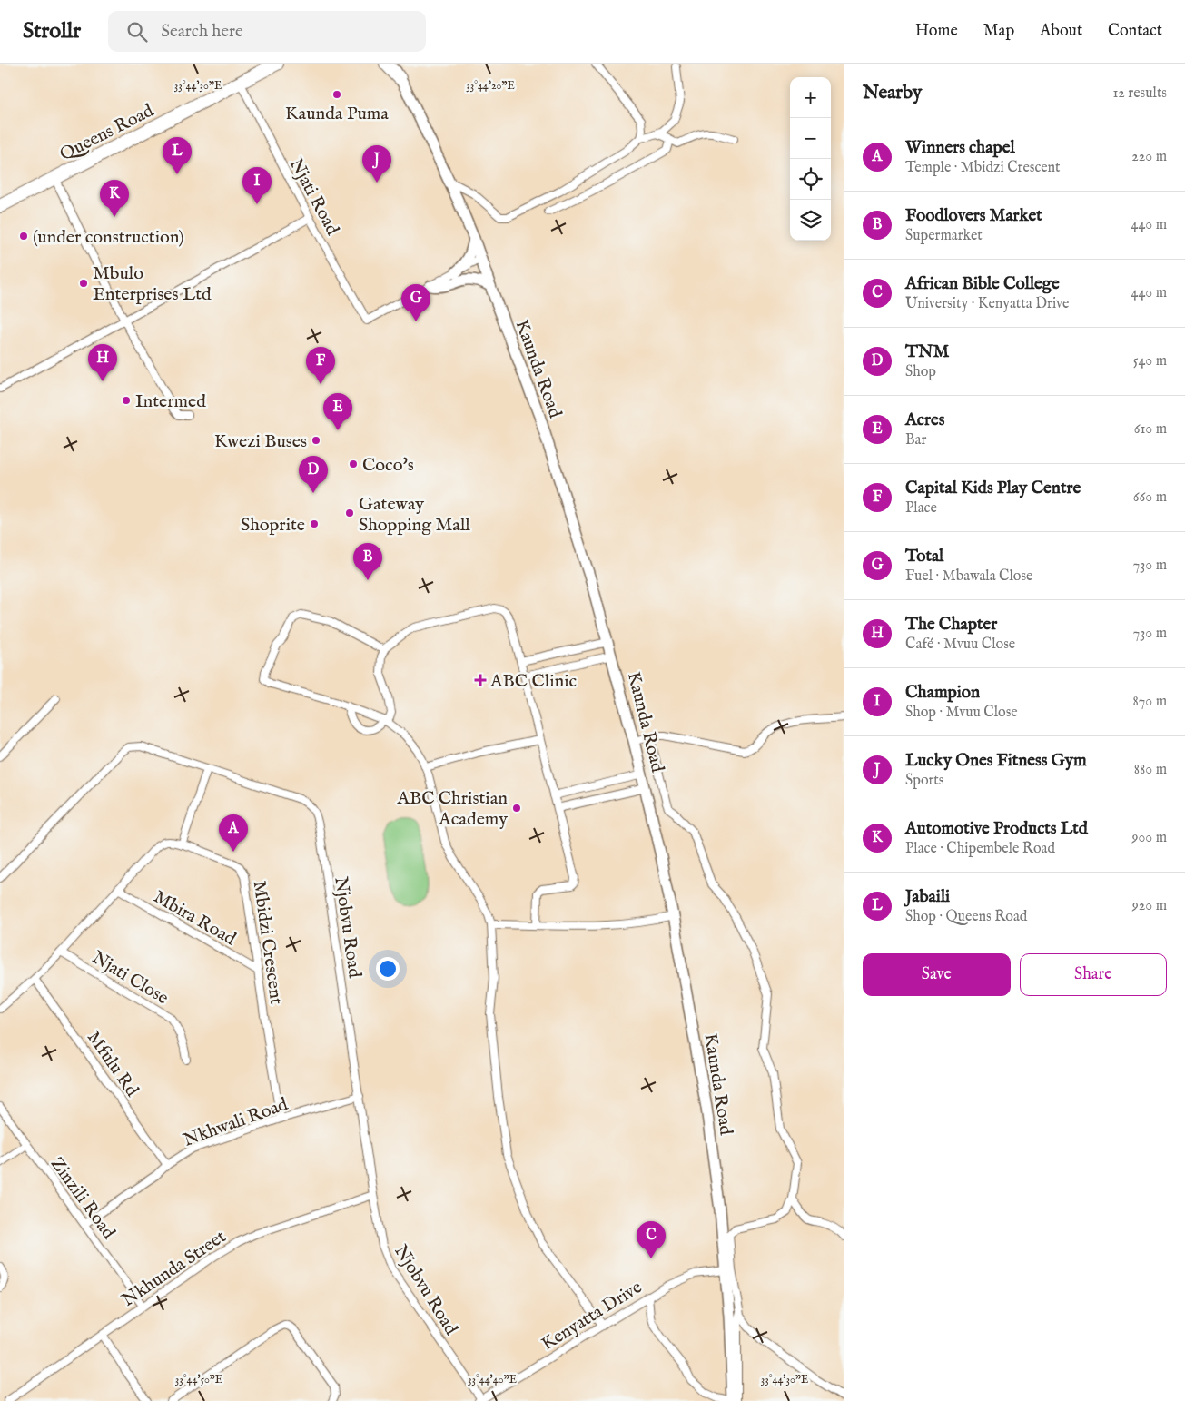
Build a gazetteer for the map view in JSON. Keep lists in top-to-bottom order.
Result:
{
  "streets": {
    "highway": ["Queens Road"],
    "main road": ["Kaunda Road"],
    "street": [
      "Njati Road",
      "Mbira Road",
      "Njobvu Road",
      "Mbidzi Crescent",
      "Njati Close",
      "Mfulu Rd",
      "Nkhwali Road",
      "Zinzili Road",
      "Nkhunda Street",
      "Kenyatta Drive"
    ]
  },
  "crossings": [
    ["Queens Road", "Njati Road"],
    ["Kaunda Road", "Kenyatta Drive"],
    ["Mbira Road", "Mbidzi Crescent"],
    ["Njobvu Road", "Nkhwali Road"],
    ["Njobvu Road", "Nkhunda Street"],
    ["Njobvu Road", "Kenyatta Drive"],
    ["Mbidzi Crescent", "Njati Close"],
    ["Mbidzi Crescent", "Mfulu Rd"],
    ["Mbidzi Crescent", "Nkhwali Road"],
    ["Mfulu Rd", "Nkhwali Road"],
    ["Nkhwali Road", "Zinzili Road"],
    ["Zinzili Road", "Nkhunda Street"]
  ],
  "places": {
    "other": [
      "Kaunda Puma",
      "(under construction)",
      "Mbulo Enterprises Ltd",
      "Intermed",
      "Kwezi Buses",
      "Coco's",
      "Gateway Shopping Mall",
      "Shoprite",
      "ABC Christian Academy"
    ],
    "health": ["ABC Clinic"]
  },
  "page": {
    "header": "Strollr",
    "search": "Search here",
    "nav": [
      "Home",
      "Map",
      "About",
      "Contact"
    ],
    "heading": ["Nearby", "12 results"],
    "map_buttons": ["+", "−"],
    "list": [
      {
        "mark": "A",
        "name": "Winners chapel",
        "note": "Temple · Mbidzi Crescent",
        "value": "220 m"
      },
      {
        "mark": "B",
        "name": "Foodlovers Market",
        "note": "Supermarket",
        "value": "440 m"
      },
      {
        "mark": "C",
        "name": "African Bible College",
        "note": "University · Kenyatta Drive",
        "value": "440 m"
      },
      {
        "mark": "D",
        "name": "TNM",
        "note": "Shop",
        "value": "540 m"
      },
      {
        "mark": "E",
        "name": "Acres",
        "note": "Bar",
        "value": "610 m"
      },
      {
        "mark": "F",
        "name": "Capital Kids Play Centre",
        "note": "Place",
        "value": "660 m"
      },
      {
        "mark": "G",
        "name": "Total",
        "note": "Fuel · Mbawala Close",
        "value": "730 m"
      },
      {
        "mark": "H",
        "name": "The Chapter",
        "note": "Café · Mvuu Close",
        "value": "730 m"
      },
      {
        "mark": "I",
        "name": "Champion",
        "note": "Shop · Mvuu Close",
        "value": "870 m"
      },
      {
        "mark": "J",
        "name": "Lucky Ones Fitness Gym",
        "note": "Sports",
        "value": "880 m"
      },
      {
        "mark": "K",
        "name": "Automotive Products Ltd",
        "note": "Place · Chipembele Road",
        "value": "900 m"
      },
      {
        "mark": "L",
        "name": "Jabaili",
        "note": "Shop · Queens Road",
        "value": "920 m"
      }
    ],
    "pins": [
      "L",
      "J",
      "I",
      "K",
      "G",
      "H",
      "F",
      "E",
      "D",
      "B",
      "A",
      "C"
    ],
    "buttons": ["Save", "Share"]
  },
  "coordinates": [
    "33°44'30\"E",
    "33°44'20\"E",
    "33°44'50\"E",
    "33°44'40\"E"
  ]
}
